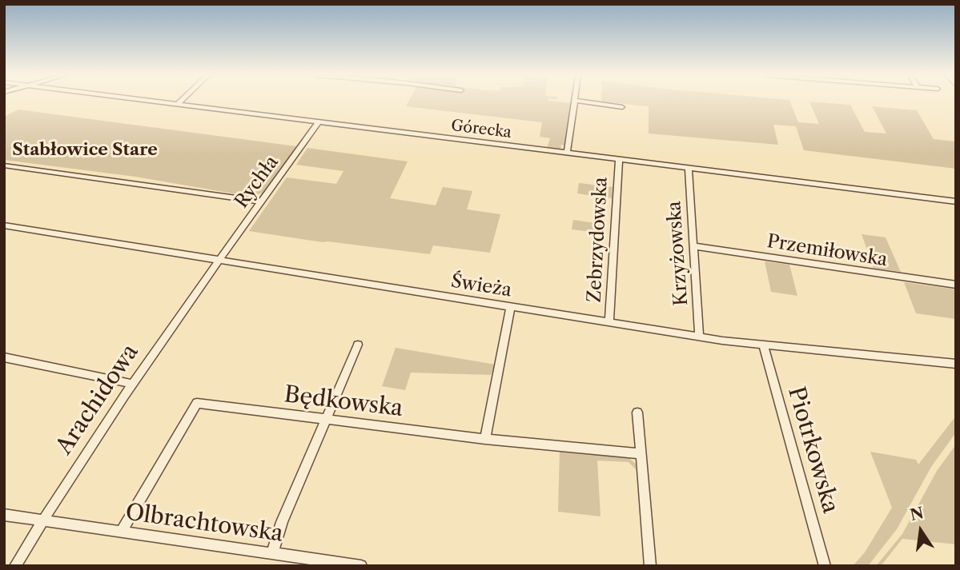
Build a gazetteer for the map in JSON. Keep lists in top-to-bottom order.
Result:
{
  "streets": {
    "street": [
      "Górecka",
      "Rychła",
      "Zebrzydowska",
      "Przemiłowska",
      "Krzyżowska",
      "Świeża",
      "Arachidowa",
      "Będkowska",
      "Piotrkowska",
      "Olbrachtowska"
    ]
  },
  "crossings": [
    ["Górecka", "Rychła"],
    ["Górecka", "Zebrzydowska"],
    ["Górecka", "Krzyżowska"],
    ["Rychła", "Świeża"],
    ["Rychła", "Arachidowa"],
    ["Zebrzydowska", "Świeża"],
    ["Przemiłowska", "Krzyżowska"],
    ["Krzyżowska", "Świeża"],
    ["Świeża", "Arachidowa"],
    ["Świeża", "Piotrkowska"],
    ["Arachidowa", "Olbrachtowska"],
    ["Będkowska", "Olbrachtowska"]
  ],
  "districts": ["Stabłowice Stare"],
  "north": "top"
}
